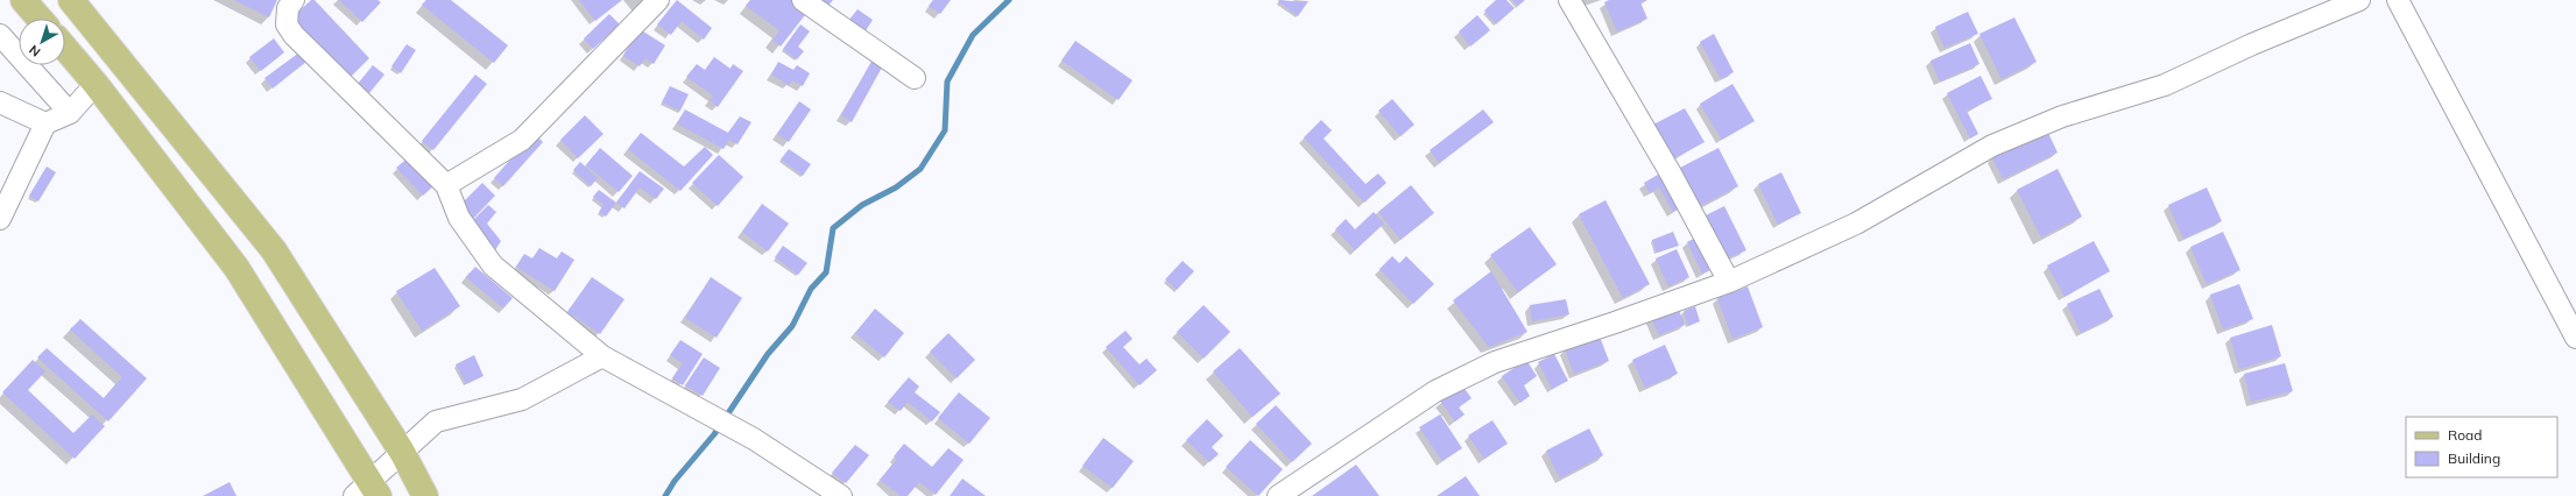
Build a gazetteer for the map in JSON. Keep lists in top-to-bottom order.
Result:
{
  "legend": ["Road", "Building"],
  "north": "bottom left"
}
